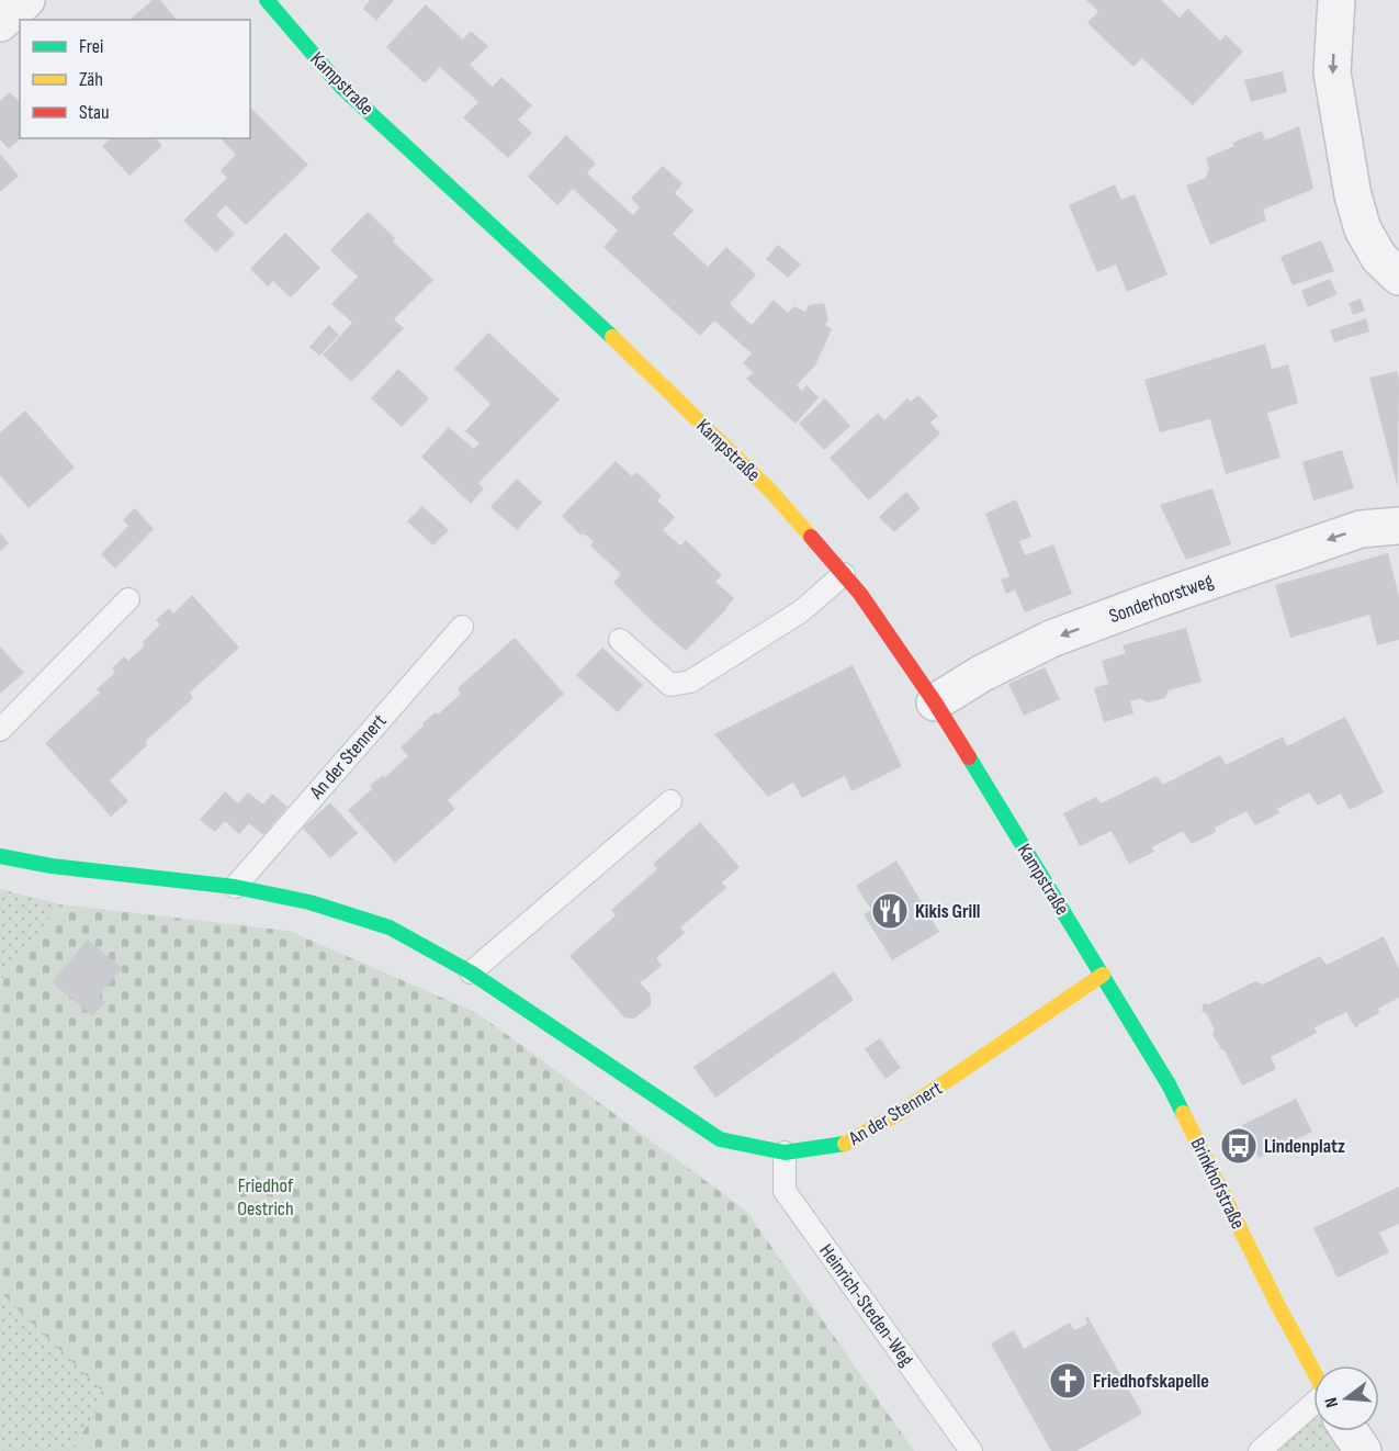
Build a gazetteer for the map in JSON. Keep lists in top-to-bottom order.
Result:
{
  "streets": {
    "street": [
      "Kampstraße",
      "Sonderhorstweg",
      "An der Stennert",
      "Brinkhofstraße"
    ],
    "lane": ["Heinrich-Steden-Weg"]
  },
  "crossings": [
    ["Kampstraße", "Sonderhorstweg"],
    ["Kampstraße", "An der Stennert"],
    ["Kampstraße", "Brinkhofstraße"],
    ["An der Stennert", "Brinkhofstraße"],
    ["An der Stennert", "Heinrich-Steden-Weg"]
  ],
  "one_way": ["Sonderhorstweg"],
  "parks": ["Friedhof Oestrich"],
  "places": {
    "restaurant": ["Kikis Grill"],
    "bus stop": ["Lindenplatz"],
    "church": ["Friedhofskapelle"]
  },
  "legend": ["Frei", "Zäh", "Stau"],
  "north": "left"
}
